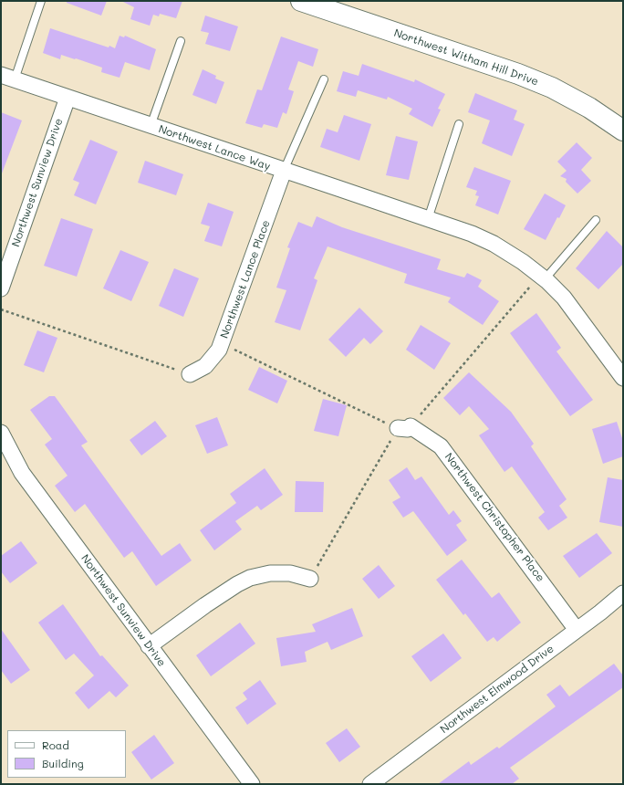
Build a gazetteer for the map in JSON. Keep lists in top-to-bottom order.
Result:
{
  "streets": {
    "street": [
      "Northwest Witham Hill Drive",
      "Northwest Lance Way",
      "Northwest Sunview Drive",
      "Northwest Lance Place",
      "Northwest Christopher Place",
      "Northwest Elmwood Drive"
    ]
  },
  "crossings": [
    ["Northwest Lance Way", "Northwest Sunview Drive"],
    ["Northwest Lance Way", "Northwest Lance Place"],
    ["Northwest Christopher Place", "Northwest Elmwood Drive"]
  ],
  "legend": ["Road", "Building"]
}
